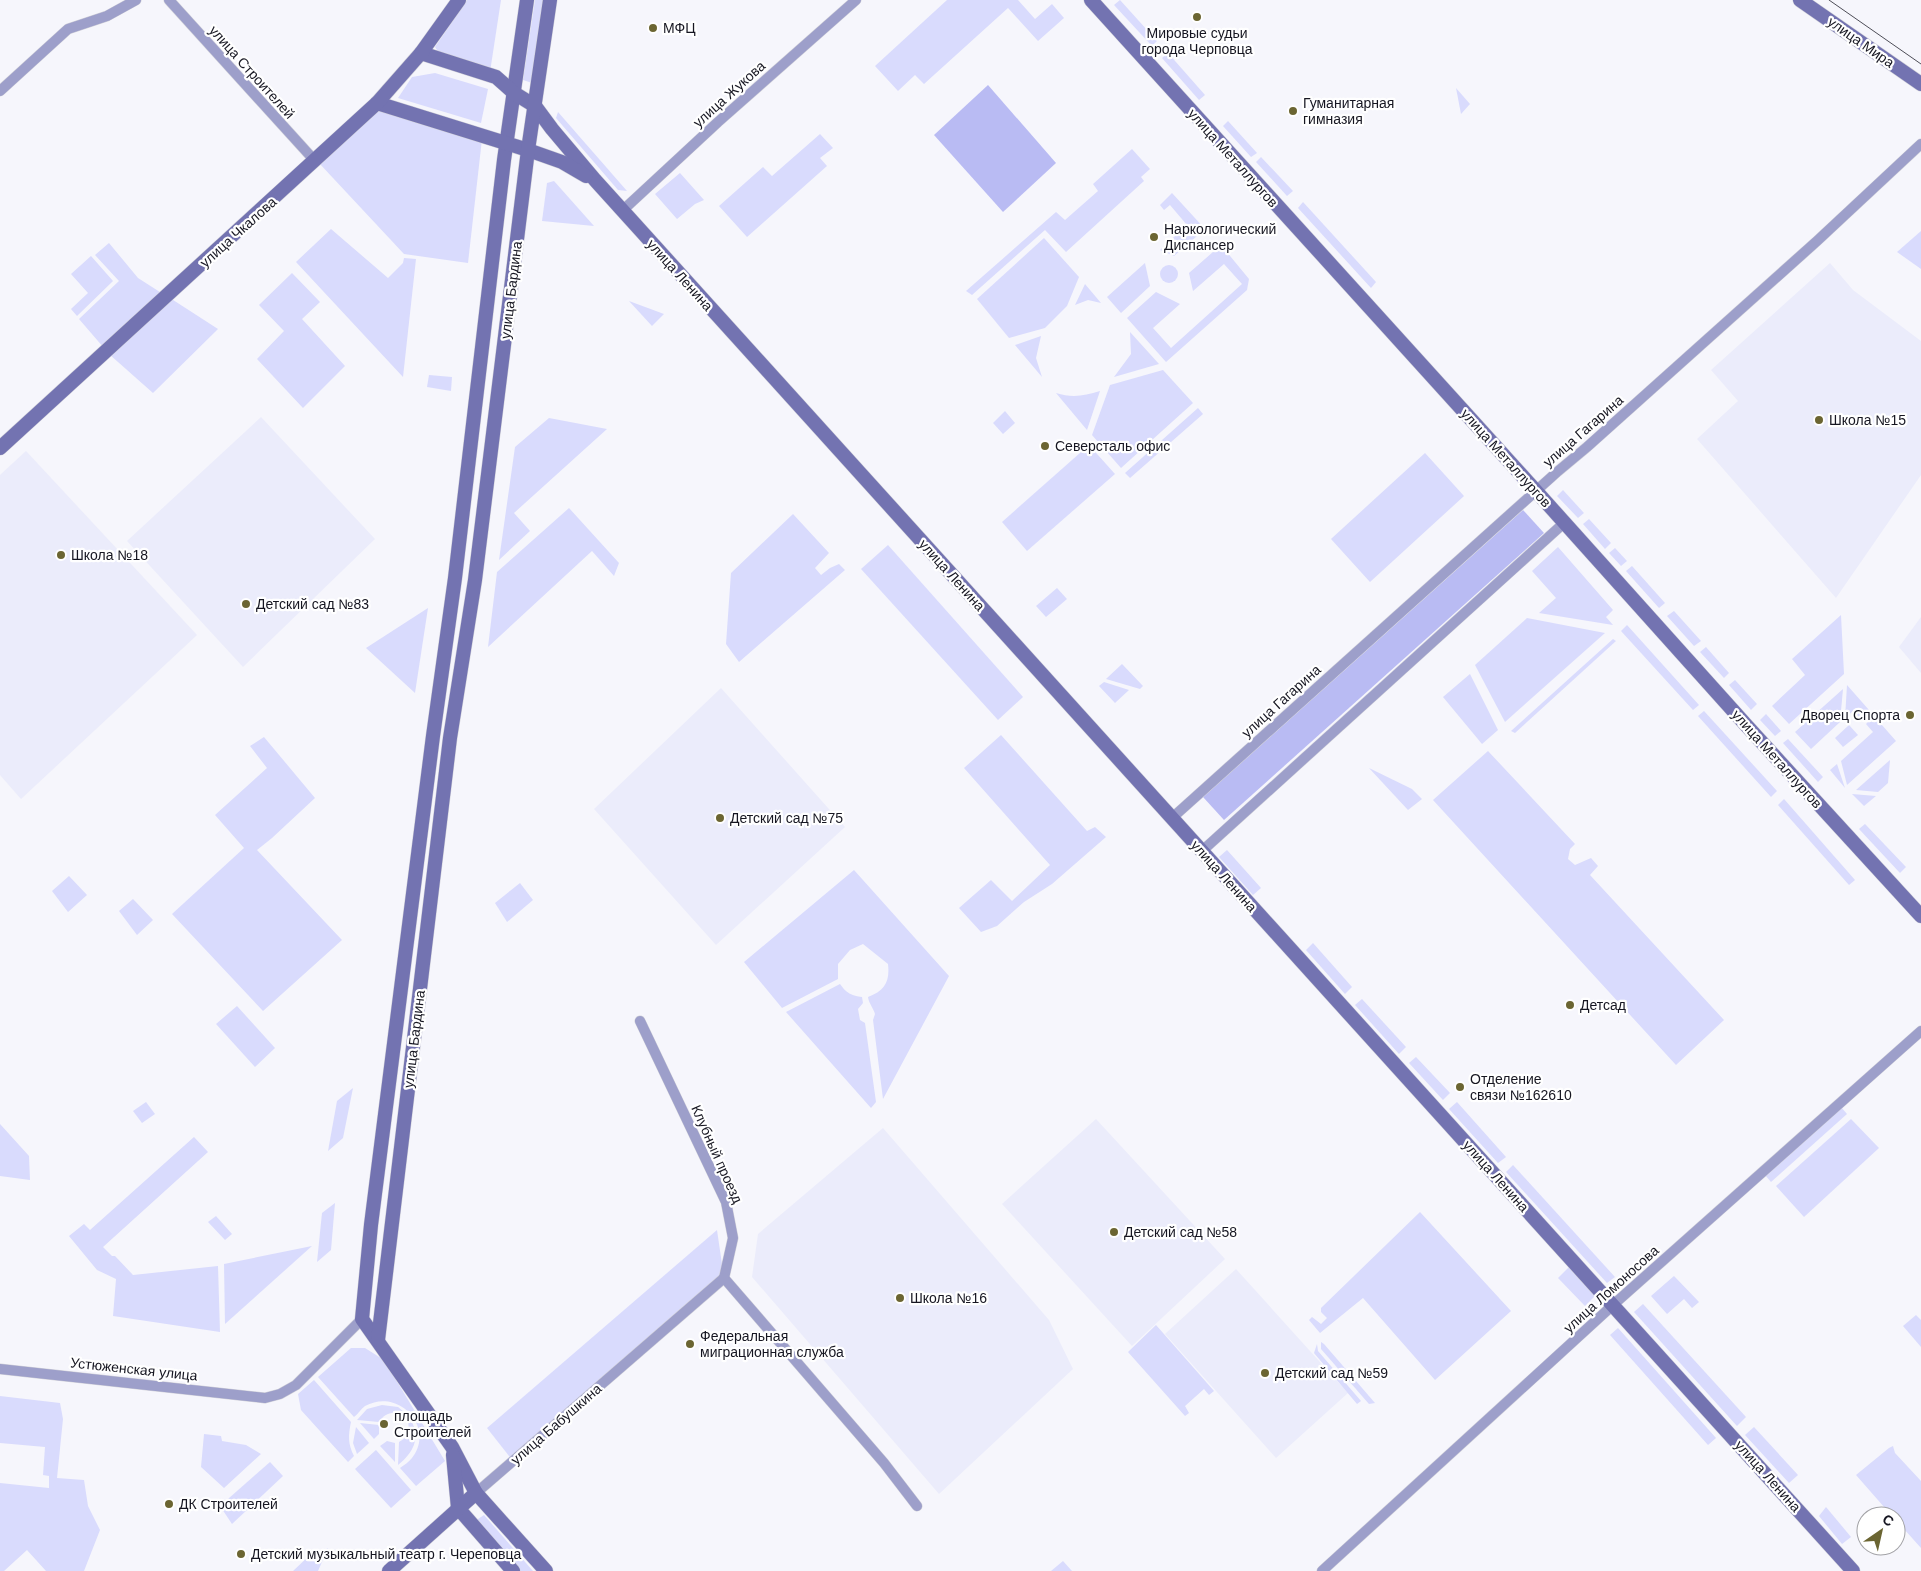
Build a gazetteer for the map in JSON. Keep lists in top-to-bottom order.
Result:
{
  "streets": {
    "street": [
      "улица Мира",
      "улица Строителей",
      "улица Жукова",
      "улица Металлургов",
      "улица Чкалова",
      "улица Ленина",
      "улица Бардина",
      "улица Гагарина",
      "Клубный проезд",
      "улица Ломоносова",
      "Устюженская улица",
      "улица Бабушкина"
    ]
  },
  "crossings": [
    ["улица Строителей", "улица Чкалова"],
    ["улица Жукова", "улица Ленина"],
    ["улица Металлургов", "улица Гагарина"],
    ["улица Чкалова", "улица Ленина"],
    ["улица Ленина", "улица Бардина"],
    ["улица Ленина", "улица Гагарина"],
    ["улица Ленина", "улица Ломоносова"],
    ["улица Бардина", "Устюженская улица"],
    ["Клубный проезд", "улица Бабушкина"]
  ],
  "places": [
    "Мировые судьи города Черповца",
    "МФЦ",
    "Гуманитарная гимназия",
    "Наркологический Диспансер",
    "Школа №15",
    "Северсталь офис",
    "Школа №18",
    "Детский сад №83",
    "Дворец Спорта",
    "Детский сад №75",
    "Детсад",
    "Отделение связи №162610",
    "Детский сад №58",
    "Школа №16",
    "Федеральная миграционная служба",
    "Детский сад №59",
    "площадь Строителей",
    "ДК Строителей",
    "Детский музыкальный театр г. Череповца"
  ],
  "north": "top right"
}
